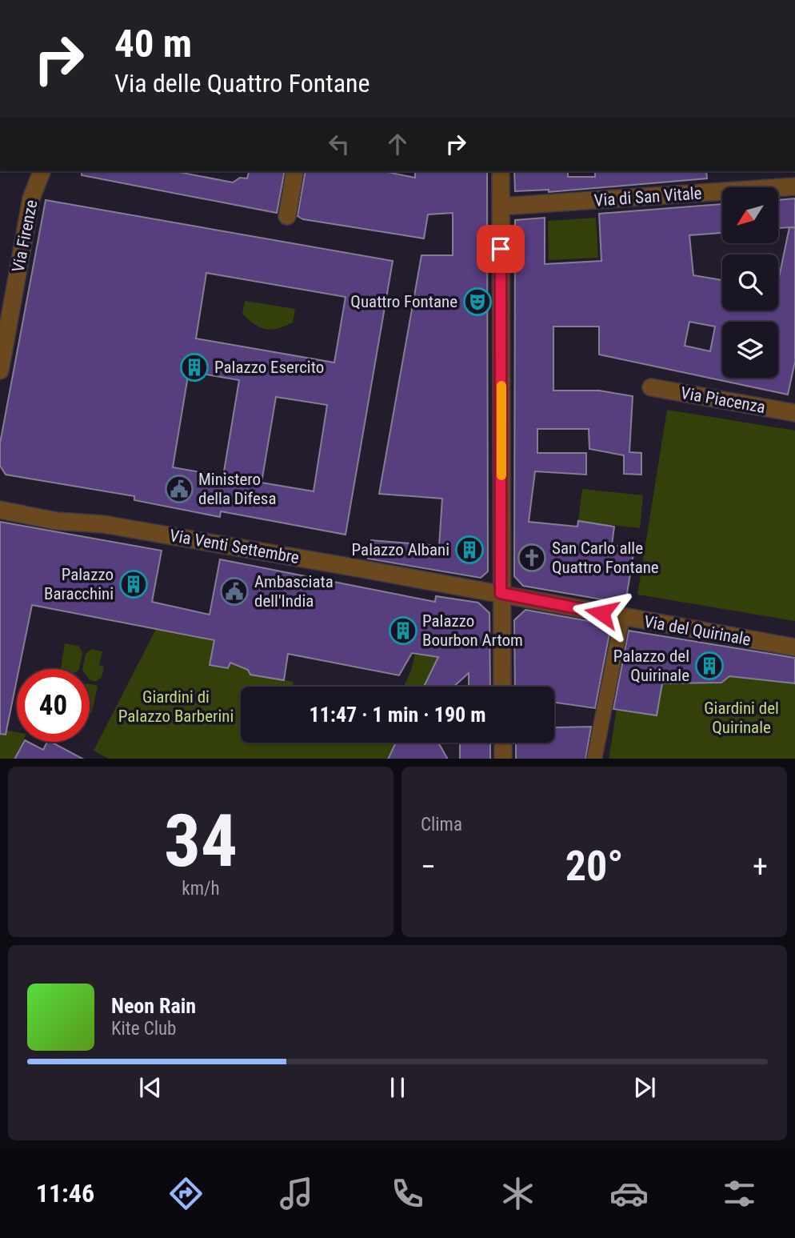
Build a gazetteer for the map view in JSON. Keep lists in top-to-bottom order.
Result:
{
  "streets": {
    "street": [
      "Via di San Vitale",
      "Via Firenze",
      "Via Piacenza",
      "Via Venti Settembre",
      "Via del Quirinale"
    ]
  },
  "crossings": [
    ["Via Venti Settembre", "Via del Quirinale"]
  ],
  "parks": ["Giardini di Palazzo Barberini", "Giardini del Quirinale"],
  "places": {
    "theatre": ["Quattro Fontane"],
    "building": [
      "Palazzo Esercito",
      "Palazzo Albani",
      "Palazzo Baracchini",
      "Palazzo Bourbon Artom",
      "Palazzo del Quirinale"
    ],
    "public building": ["Ministero della Difesa", "Ambasciata dell'India"],
    "church": ["San Carlo alle Quattro Fontane"]
  },
  "north": "bottom left",
  "page": {
    "turn": ["40 m", "Via delle Quattro Fontane"],
    "limit": "40",
    "trip": "11:47 · 1 min · 190 m",
    "tile": [
      ["34", "km/h"],
      "Clima"
    ],
    "heat": ["−", "20°", "+"],
    "song": ["Neon Rain", "Kite Club"],
    "tabs": "11:46"
  }
}
